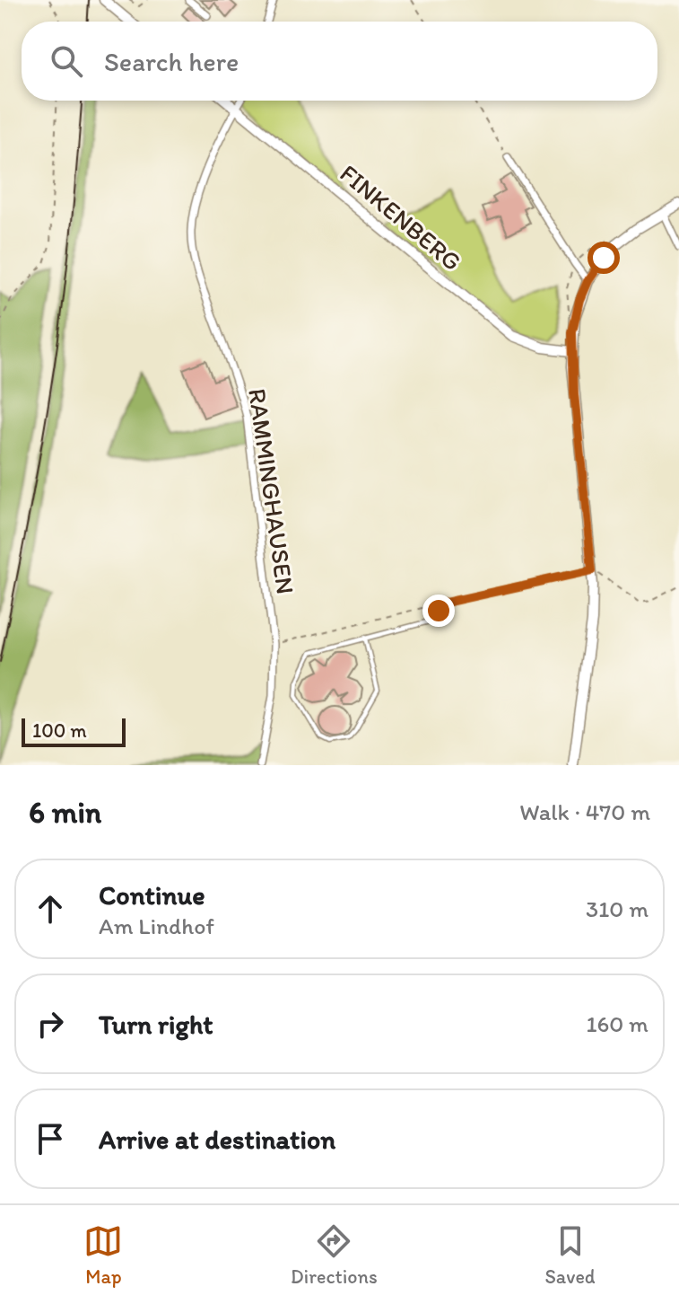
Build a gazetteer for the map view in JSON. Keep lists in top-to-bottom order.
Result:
{
  "streets": {
    "street": ["FINKENBERG", "RAMMINGHAUSEN"]
  },
  "crossings": [
    ["FINKENBERG", "RAMMINGHAUSEN"]
  ],
  "scale_bar": "100 m",
  "page": {
    "search": "Search here",
    "scale": "100 m",
    "heading": ["6 min", "Walk · 470 m"],
    "list": [
      ["Continue", "Am Lindhof", "310 m"],
      ["Turn right", "160 m"],
      "Arrive at destination"
    ],
    "nav": ["Map", "Directions", "Saved"]
  }
}
